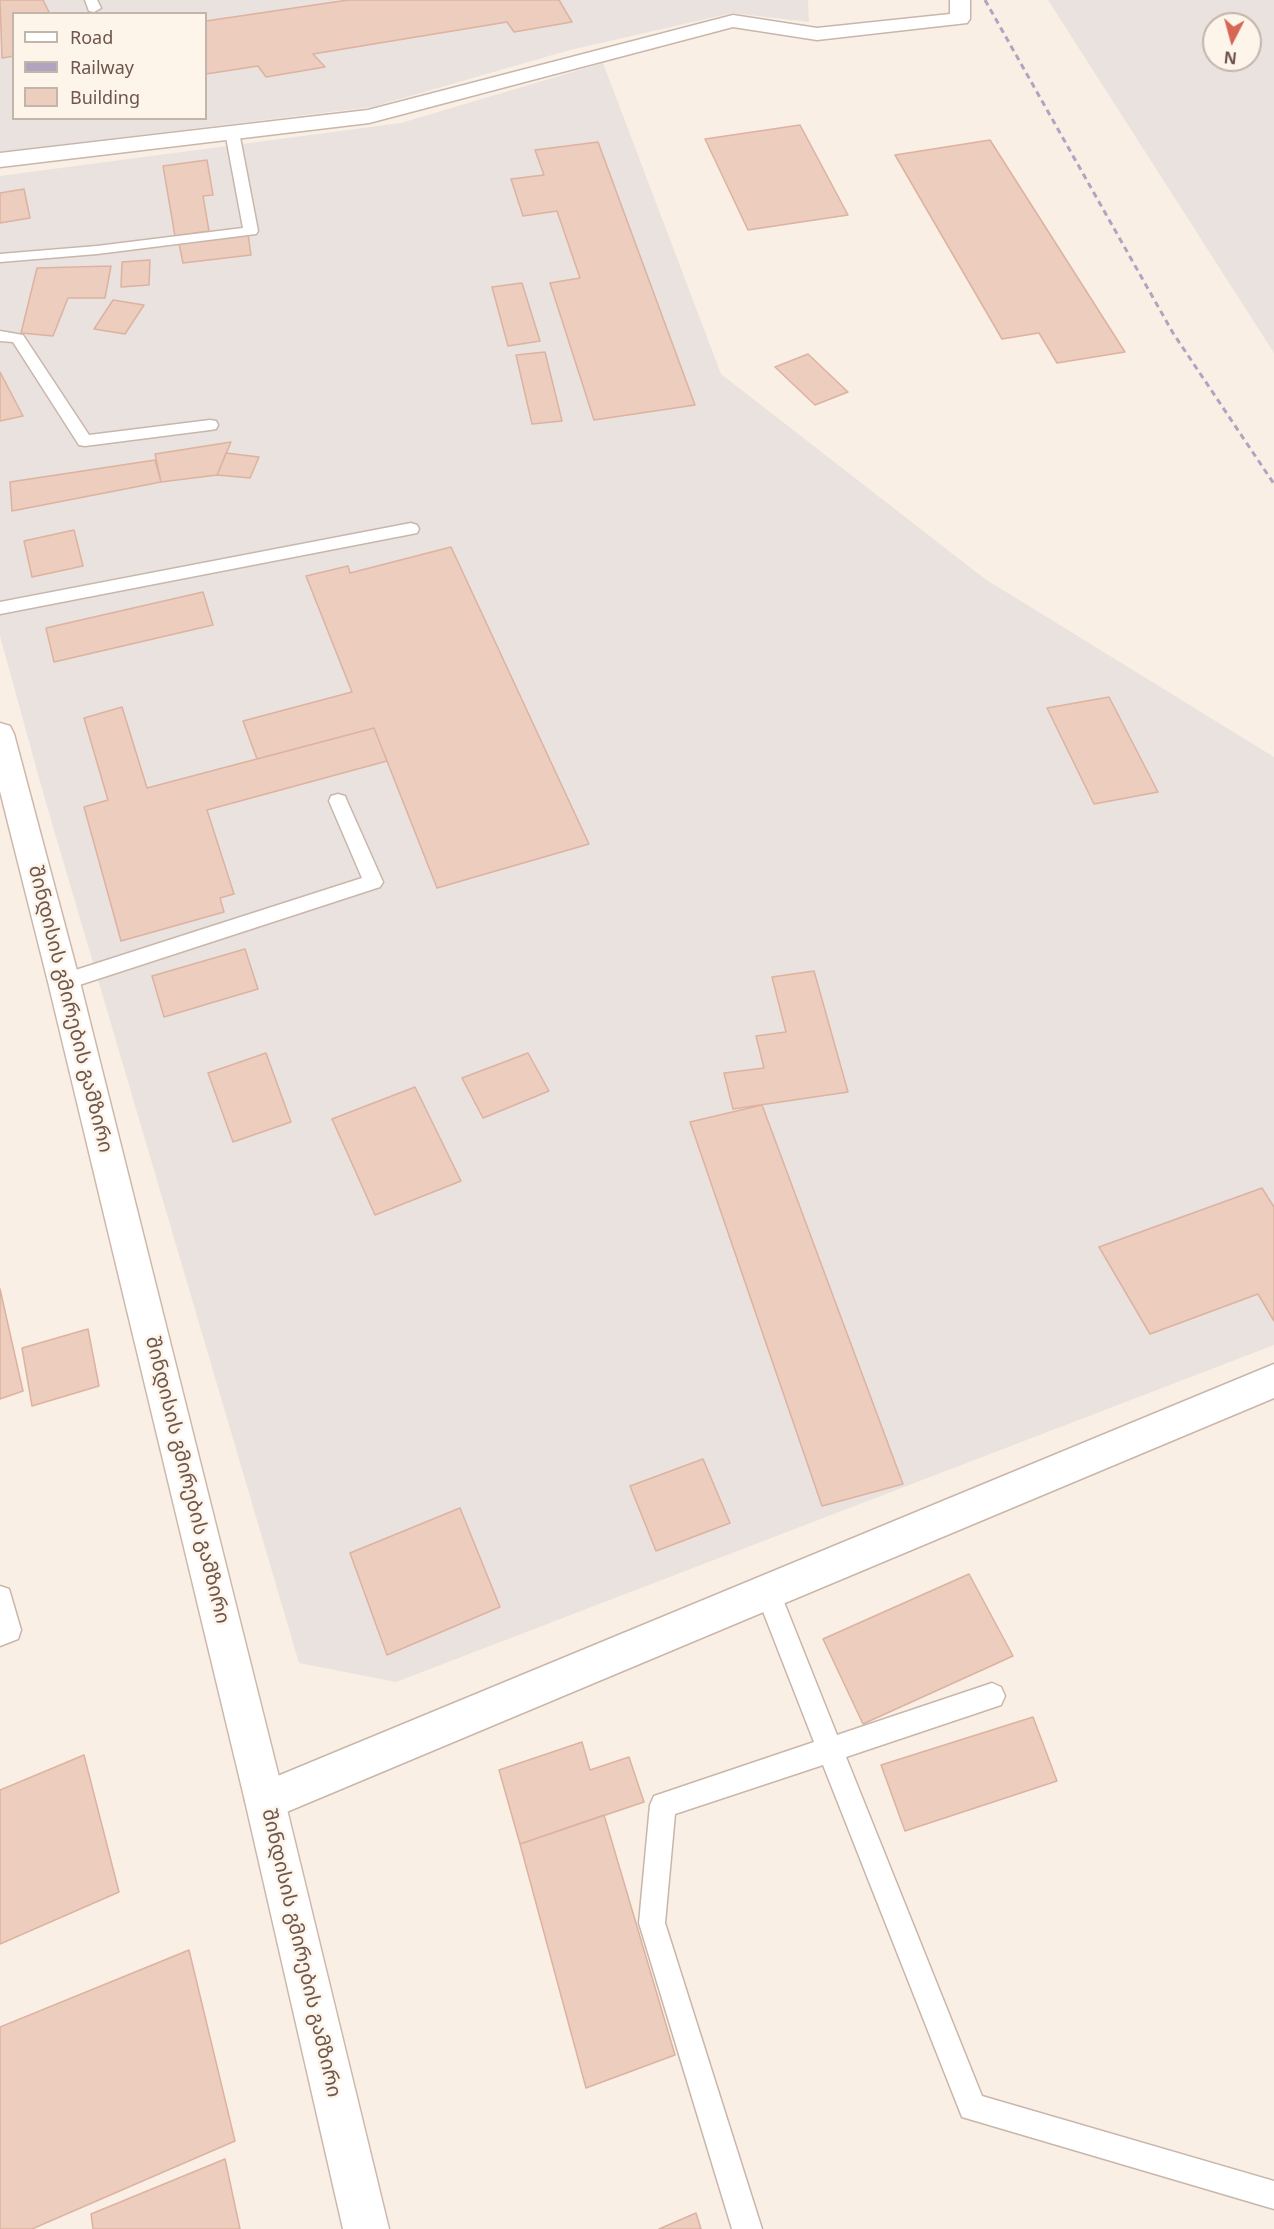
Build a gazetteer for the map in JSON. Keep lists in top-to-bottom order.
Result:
{
  "streets": {
    "street": ["შინდისის გმირების გამზირი"]
  },
  "legend": ["Road", "Railway", "Building"],
  "north": "bottom"
}
